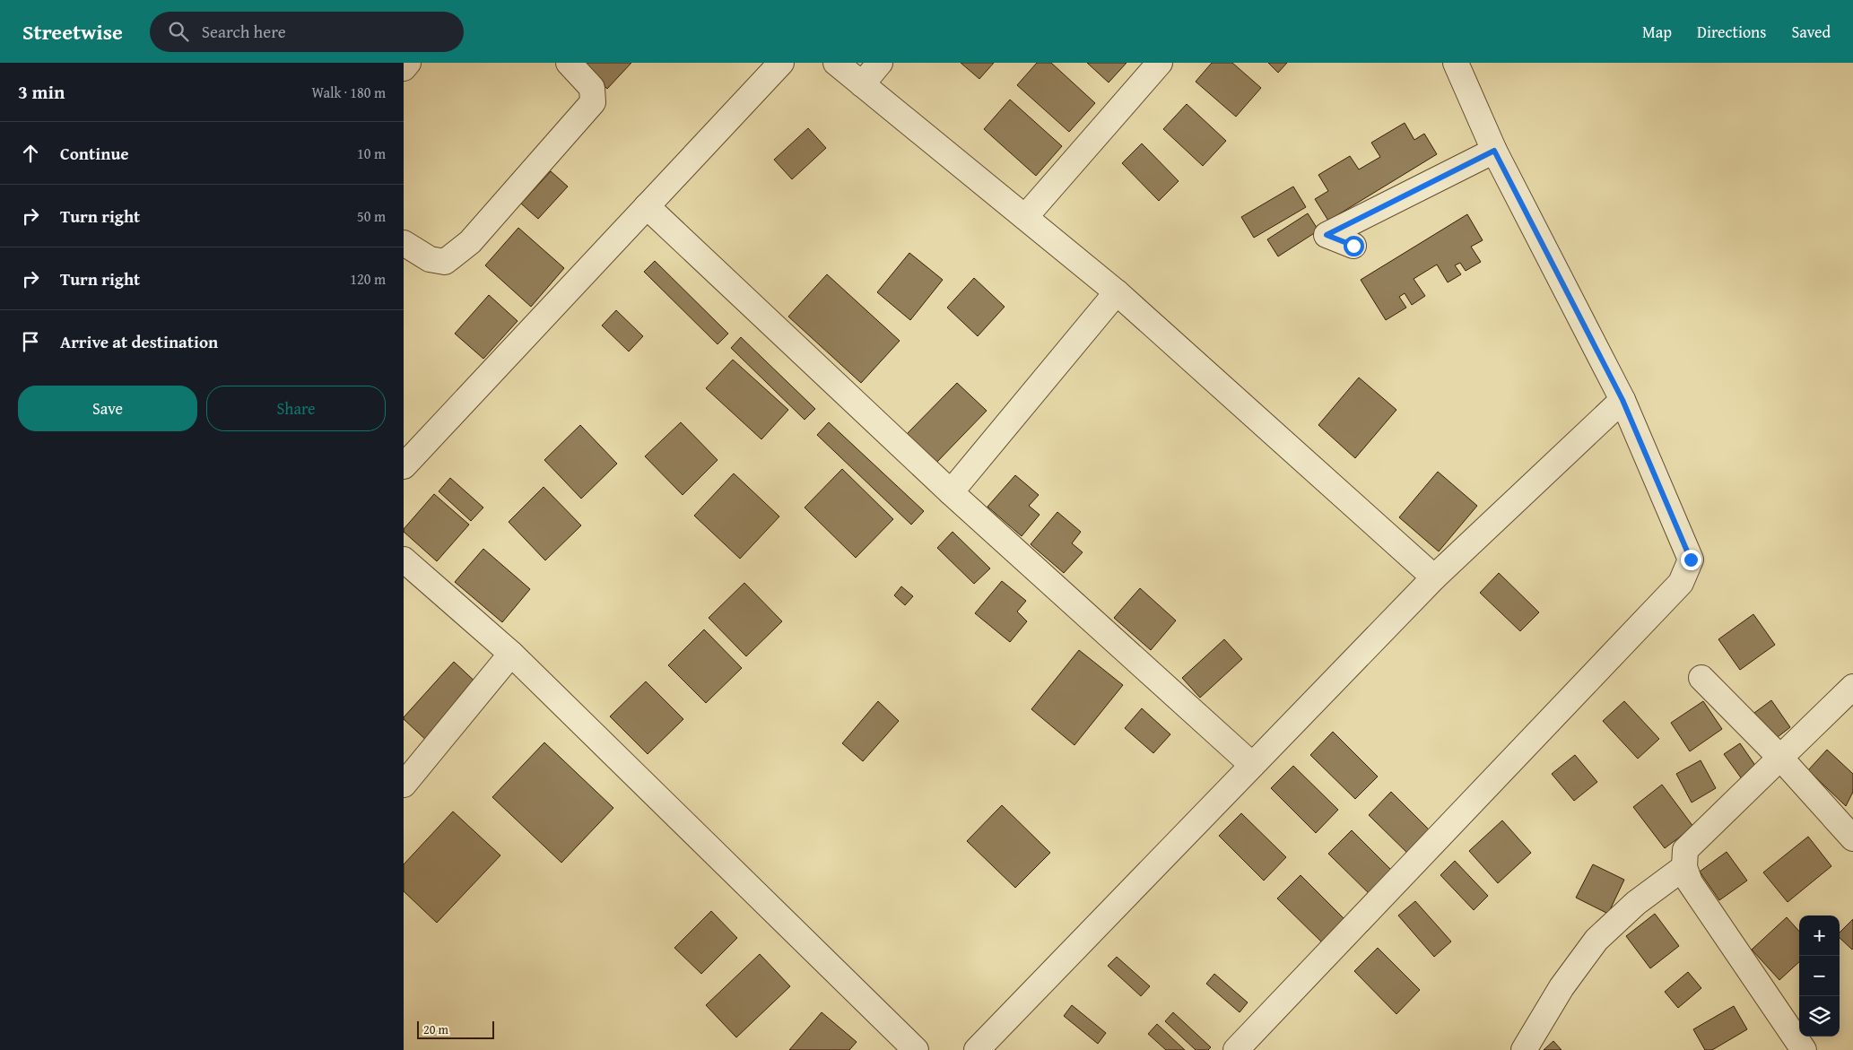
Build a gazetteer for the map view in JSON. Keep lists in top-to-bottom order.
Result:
{
  "scale_bar": "20 m",
  "page": {
    "header": "Streetwise",
    "search": "Search here",
    "nav": ["Map", "Directions", "Saved"],
    "heading": ["3 min", "Walk · 180 m"],
    "list": [
      ["Continue", "10 m"],
      ["Turn right", "50 m"],
      ["Turn right", "120 m"],
      "Arrive at destination"
    ],
    "buttons": ["Save", "Share"],
    "map_buttons": ["+", "−"],
    "scale": "20 m"
  }
}
